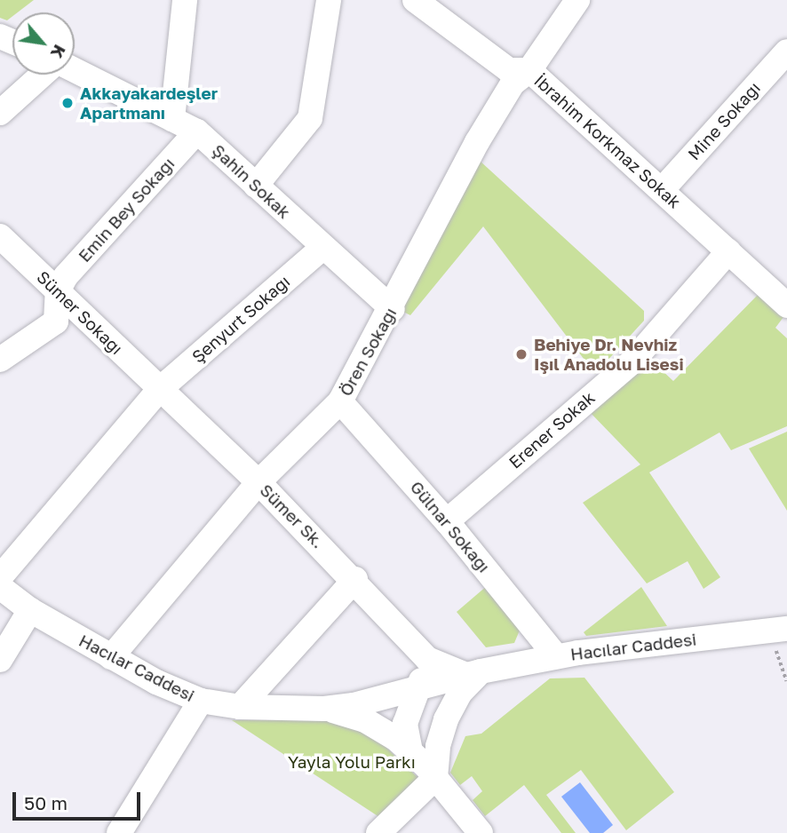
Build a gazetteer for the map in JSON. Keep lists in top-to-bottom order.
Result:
{
  "streets": {
    "street": [
      "Mine Sokağı",
      "İbrahim Korkmaz Sokak",
      "Şahin Sokak",
      "Emin Bey Sokağı",
      "Sümer Sokağı",
      "Şenyurt Sokağı",
      "Ören Sokağı",
      "Erener Sokak",
      "Sümer Sk.",
      "Gülnar Sokağı",
      "Hacılar Caddesi"
    ]
  },
  "crossings": [
    ["Mine Sokağı", "İbrahim Korkmaz Sokak"],
    ["İbrahim Korkmaz Sokak", "Ören Sokağı"],
    ["İbrahim Korkmaz Sokak", "Erener Sokak"],
    ["Şahin Sokak", "Emin Bey Sokağı"],
    ["Şahin Sokak", "Şenyurt Sokağı"],
    ["Şahin Sokak", "Ören Sokağı"],
    ["Emin Bey Sokağı", "Sümer Sokağı"],
    ["Sümer Sokağı", "Şenyurt Sokağı"],
    ["Sümer Sokağı", "Sümer Sk."],
    ["Şenyurt Sokağı", "Sümer Sk."],
    ["Ören Sokağı", "Sümer Sk."],
    ["Ören Sokağı", "Gülnar Sokağı"],
    ["Ören Sokağı", "Hacılar Caddesi"],
    ["Erener Sokak", "Gülnar Sokağı"],
    ["Sümer Sk.", "Hacılar Caddesi"],
    ["Gülnar Sokağı", "Hacılar Caddesi"]
  ],
  "parks": ["Yayla Yolu Parkı"],
  "places": ["Akkayakardeşler Apartmanı", "Behiye Dr. Nevhiz Işıl Anadolu Lisesi"],
  "scale_bar": "50 m",
  "north": "bottom right"
}
